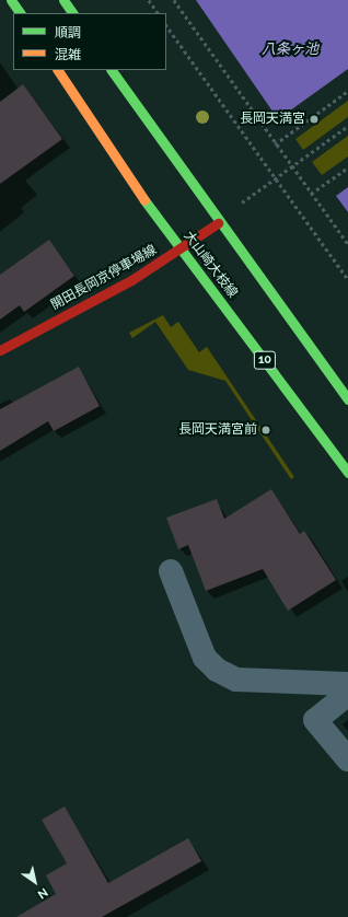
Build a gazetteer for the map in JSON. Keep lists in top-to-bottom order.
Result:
{
  "streets": {
    "main road": ["大山崎大枝線", "開田長岡京停車場線", "10"]
  },
  "crossings": [
    ["大山崎大枝線", "開田長岡京停車場線"]
  ],
  "water": ["八条ヶ池"],
  "places": ["長岡天満宮", "長岡天満宮前"],
  "legend": ["順調", "混雑"],
  "north": "bottom right"
}
